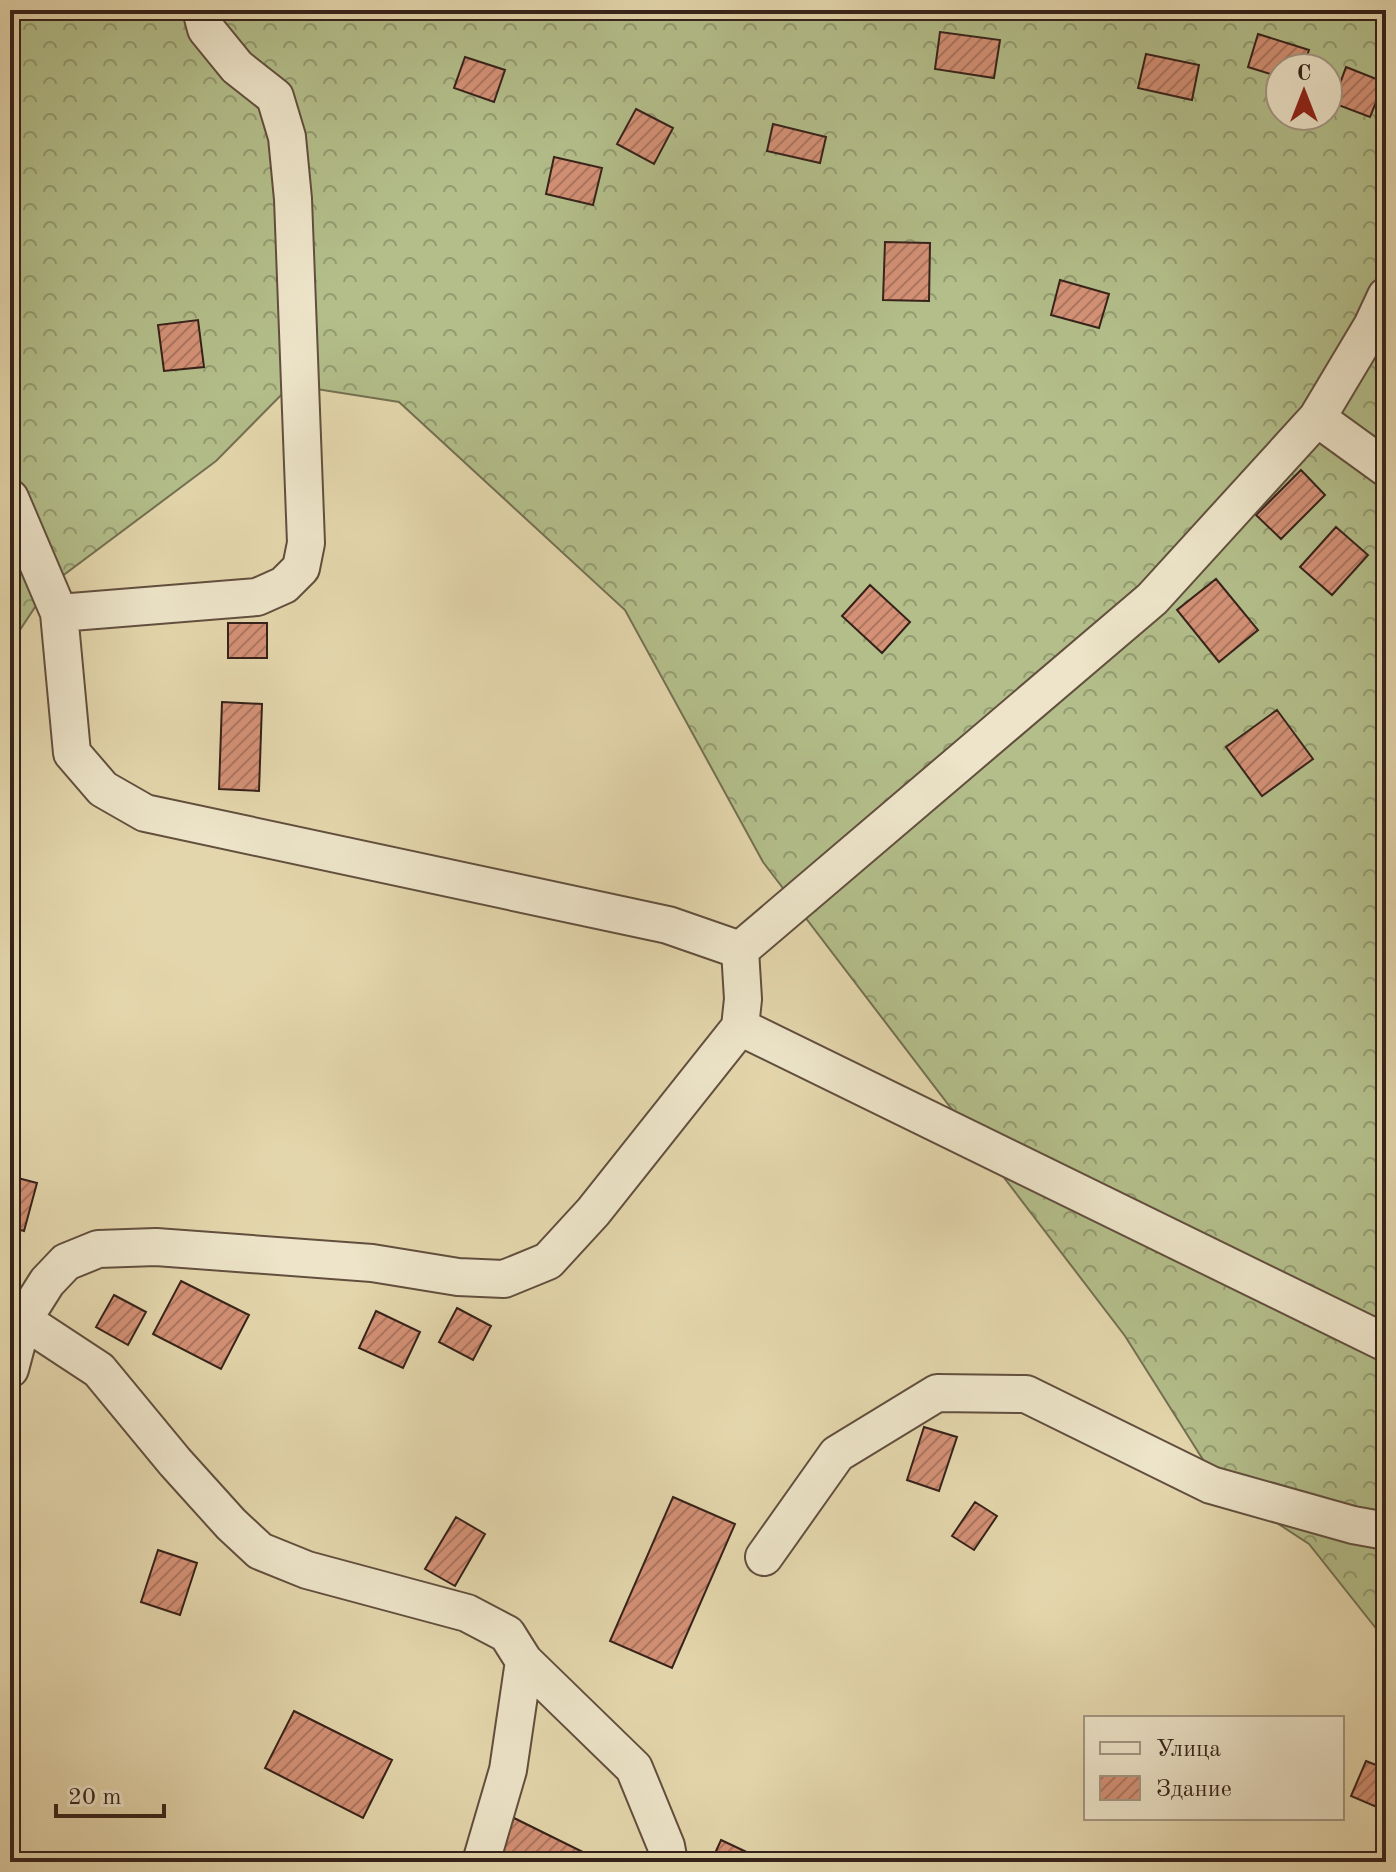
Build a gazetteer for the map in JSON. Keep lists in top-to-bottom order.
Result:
{
  "legend": ["Улица", "Здание"],
  "scale_bar": "20 m",
  "north": "top"
}
